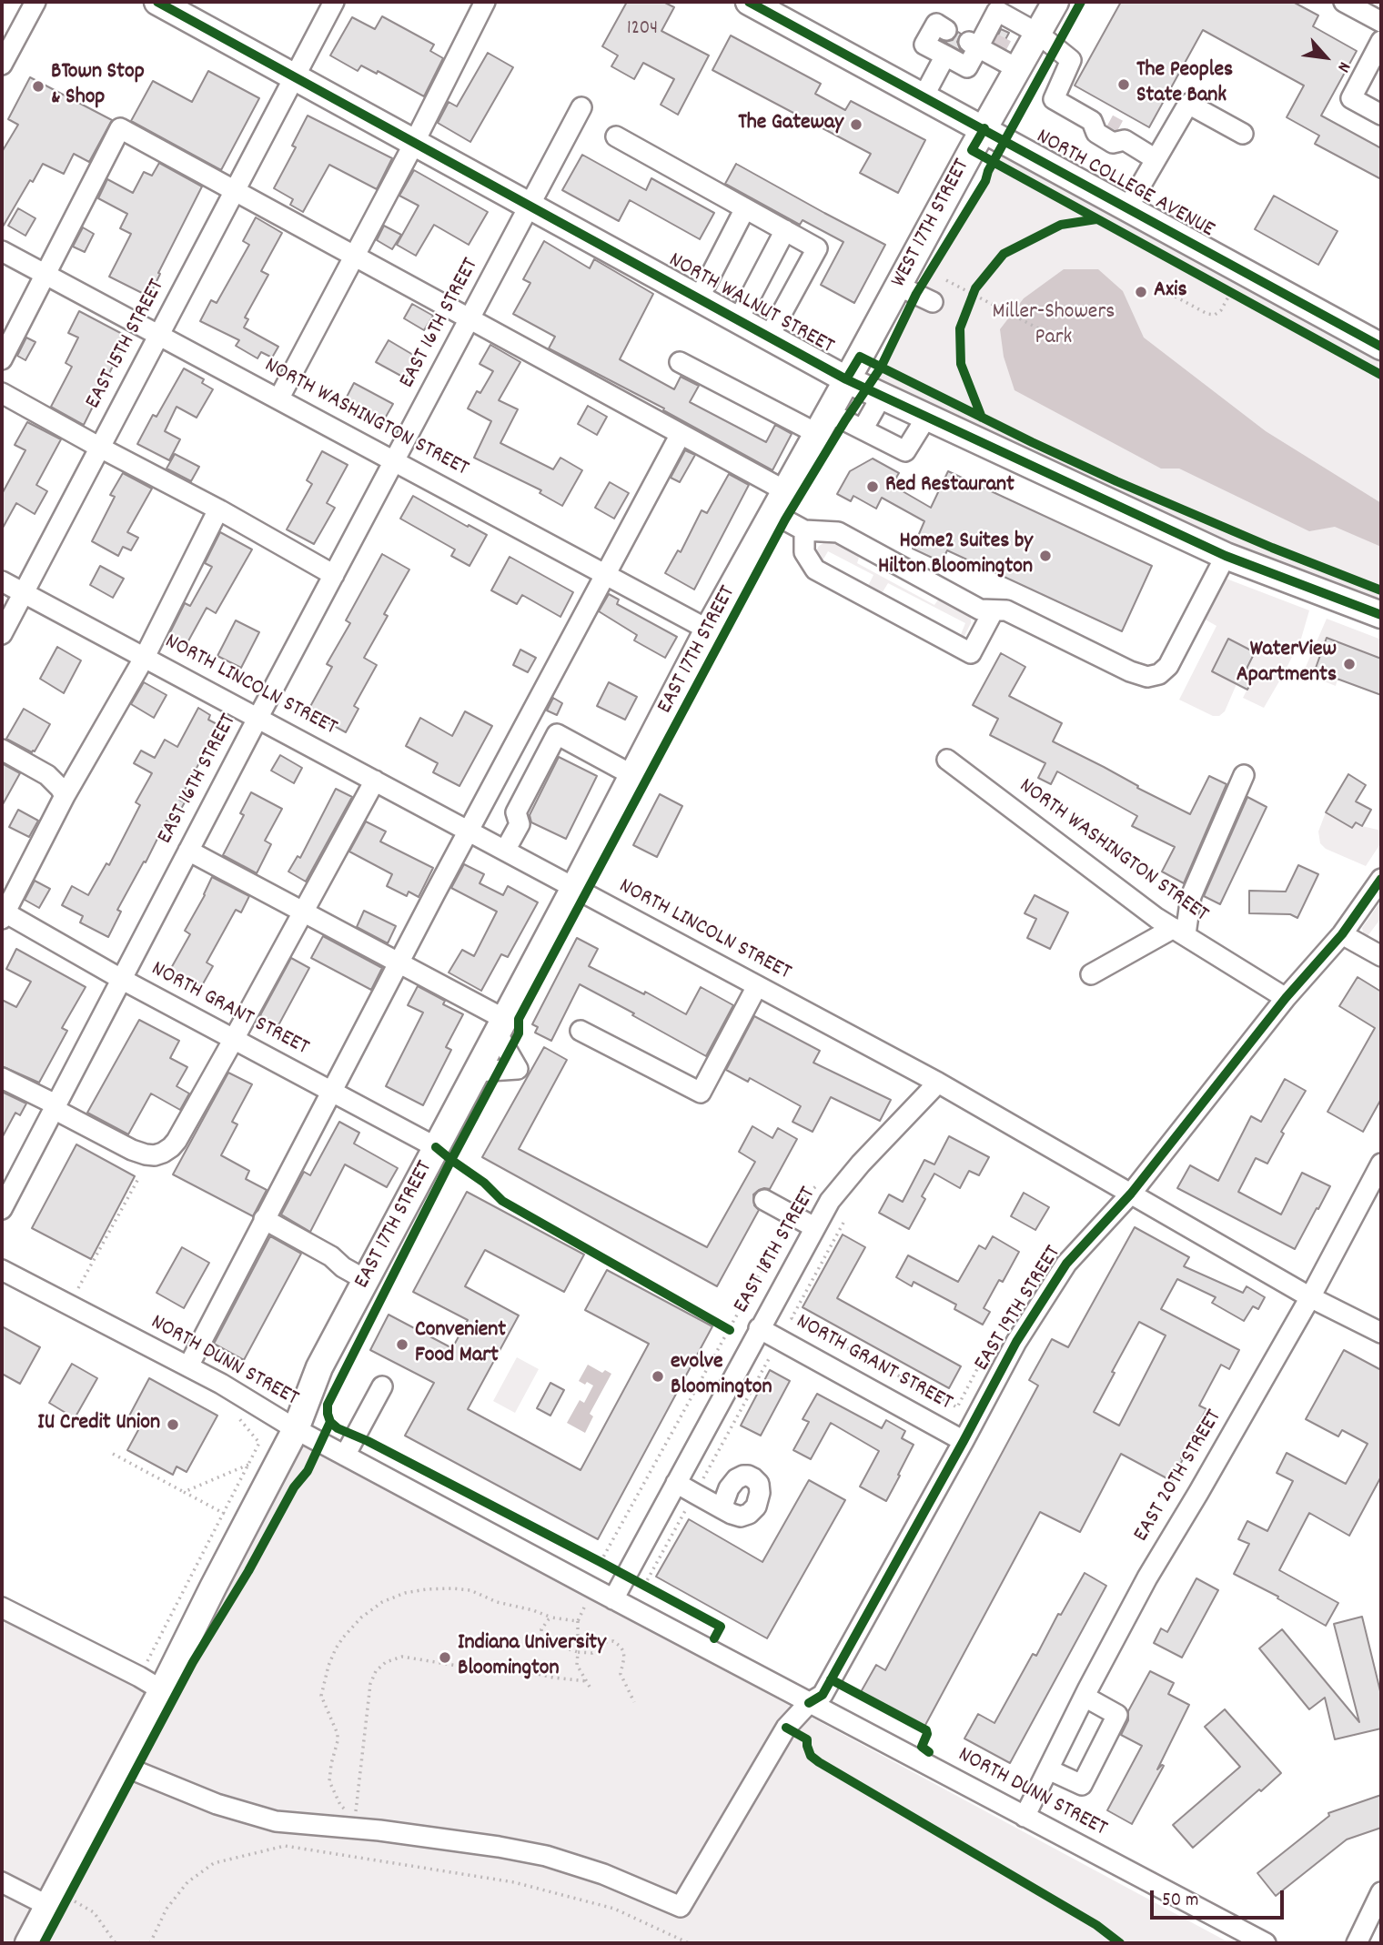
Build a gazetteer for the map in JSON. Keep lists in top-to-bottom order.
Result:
{
  "streets": {
    "main road": [
      "NORTH COLLEGE AVENUE",
      "WEST 17TH STREET",
      "NORTH WALNUT STREET",
      "EAST 17TH STREET"
    ],
    "street": [
      "EAST 16TH STREET",
      "EAST 15TH STREET",
      "NORTH WASHINGTON STREET",
      "NORTH LINCOLN STREET",
      "NORTH GRANT STREET",
      "EAST 18TH STREET",
      "EAST 19TH STREET",
      "NORTH DUNN STREET",
      "EAST 20TH STREET"
    ]
  },
  "crossings": [
    ["NORTH COLLEGE AVENUE", "WEST 17TH STREET"],
    ["WEST 17TH STREET", "NORTH WALNUT STREET"],
    ["WEST 17TH STREET", "EAST 17TH STREET"],
    ["NORTH WALNUT STREET", "EAST 16TH STREET"],
    ["NORTH WALNUT STREET", "EAST 15TH STREET"],
    ["NORTH WALNUT STREET", "EAST 17TH STREET"],
    ["EAST 16TH STREET", "NORTH WASHINGTON STREET"],
    ["EAST 16TH STREET", "NORTH LINCOLN STREET"],
    ["EAST 16TH STREET", "NORTH GRANT STREET"],
    ["EAST 15TH STREET", "NORTH WASHINGTON STREET"],
    ["EAST 15TH STREET", "NORTH LINCOLN STREET"],
    ["NORTH WASHINGTON STREET", "EAST 17TH STREET"],
    ["NORTH WASHINGTON STREET", "EAST 19TH STREET"],
    ["EAST 17TH STREET", "NORTH LINCOLN STREET"],
    ["EAST 17TH STREET", "NORTH GRANT STREET"],
    ["EAST 17TH STREET", "EAST 19TH STREET"],
    ["EAST 17TH STREET", "NORTH DUNN STREET"],
    ["NORTH LINCOLN STREET", "EAST 18TH STREET"],
    ["NORTH LINCOLN STREET", "EAST 19TH STREET"],
    ["NORTH LINCOLN STREET", "EAST 20TH STREET"],
    ["NORTH GRANT STREET", "EAST 18TH STREET"],
    ["NORTH GRANT STREET", "EAST 19TH STREET"],
    ["EAST 18TH STREET", "NORTH DUNN STREET"],
    ["EAST 19TH STREET", "NORTH DUNN STREET"],
    ["NORTH DUNN STREET", "EAST 20TH STREET"]
  ],
  "parks": ["Miller-Showers Park"],
  "places": [
    "The Peoples State Bank",
    "BTown Stop & Shop",
    "The Gateway",
    "Axis",
    "Red Restaurant",
    "Home2 Suites by Hilton Bloomington",
    "WaterView Apartments",
    "Convenient Food Mart",
    "evolve Bloomington",
    "IU Credit Union",
    "Indiana University Bloomington"
  ],
  "house_numbers": ["1204"],
  "scale_bar": "50 m",
  "north": "bottom right"
}
